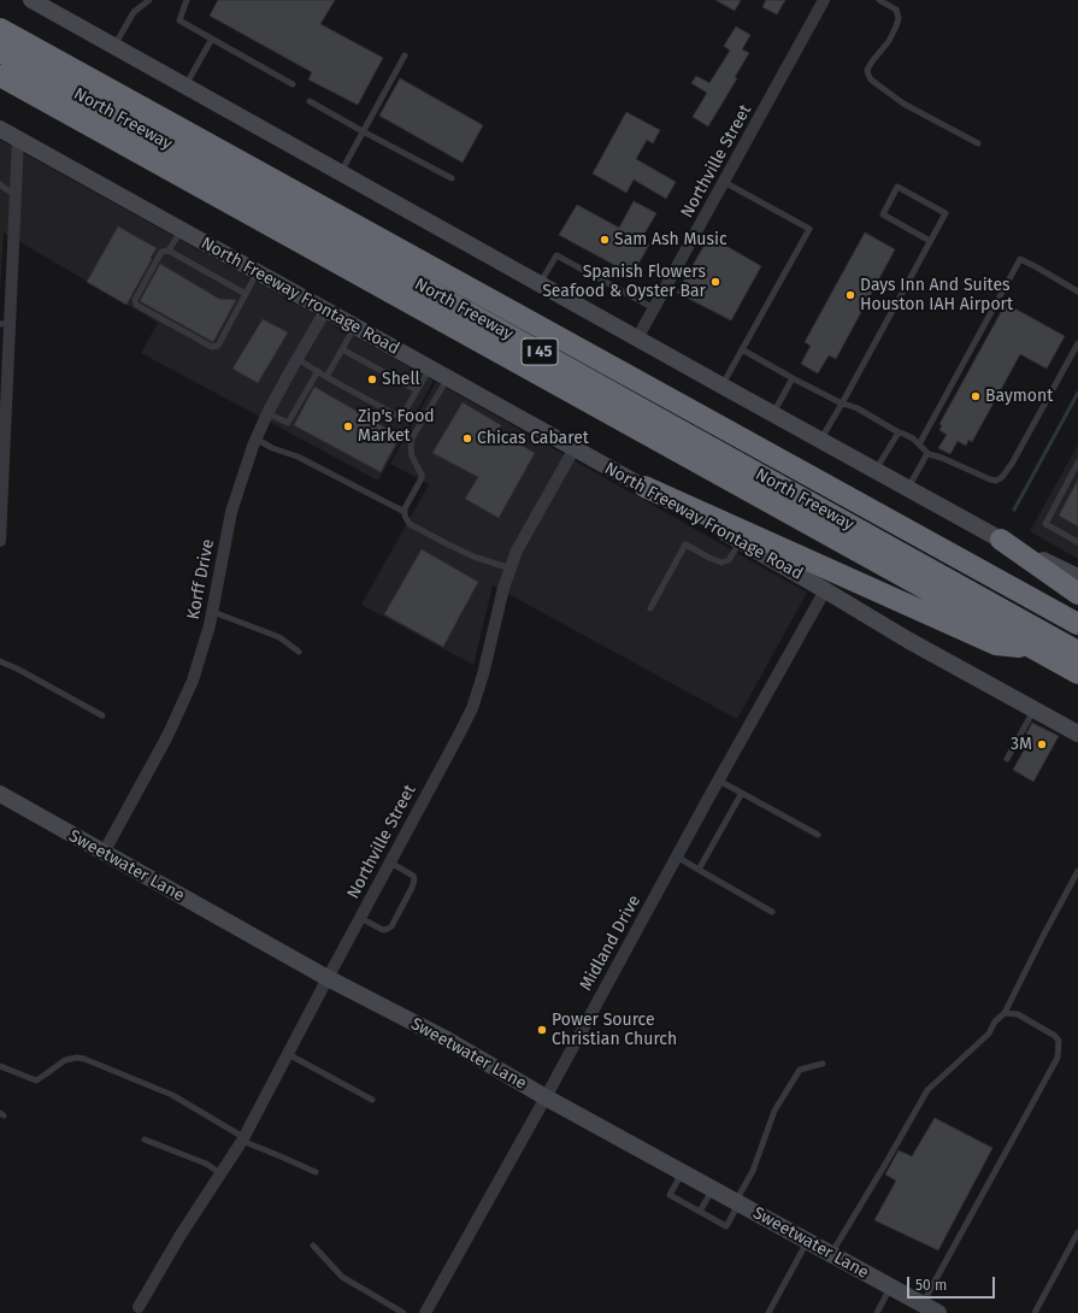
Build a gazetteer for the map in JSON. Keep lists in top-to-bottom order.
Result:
{
  "streets": {
    "highway": ["North Freeway", "I 45"],
    "main road": ["North Freeway Frontage Road", "Sweetwater Lane"],
    "street": ["Northville Street", "Korff Drive", "Midland Drive"]
  },
  "crossings": [
    ["Northville Street", "North Freeway Frontage Road"],
    ["Northville Street", "Sweetwater Lane"],
    ["North Freeway Frontage Road", "Korff Drive"],
    ["North Freeway Frontage Road", "Midland Drive"],
    ["Korff Drive", "Sweetwater Lane"],
    ["Sweetwater Lane", "Midland Drive"]
  ],
  "places": [
    "Sam Ash Music",
    "Spanish Flowers Seafood & Oyster Bar",
    "Days Inn And Suites Houston IAH Airport",
    "Shell",
    "Baymont",
    "Zip's Food Market",
    "Chicas Cabaret",
    "3M",
    "Power Source Christian Church"
  ],
  "scale_bar": "50 m"
}
